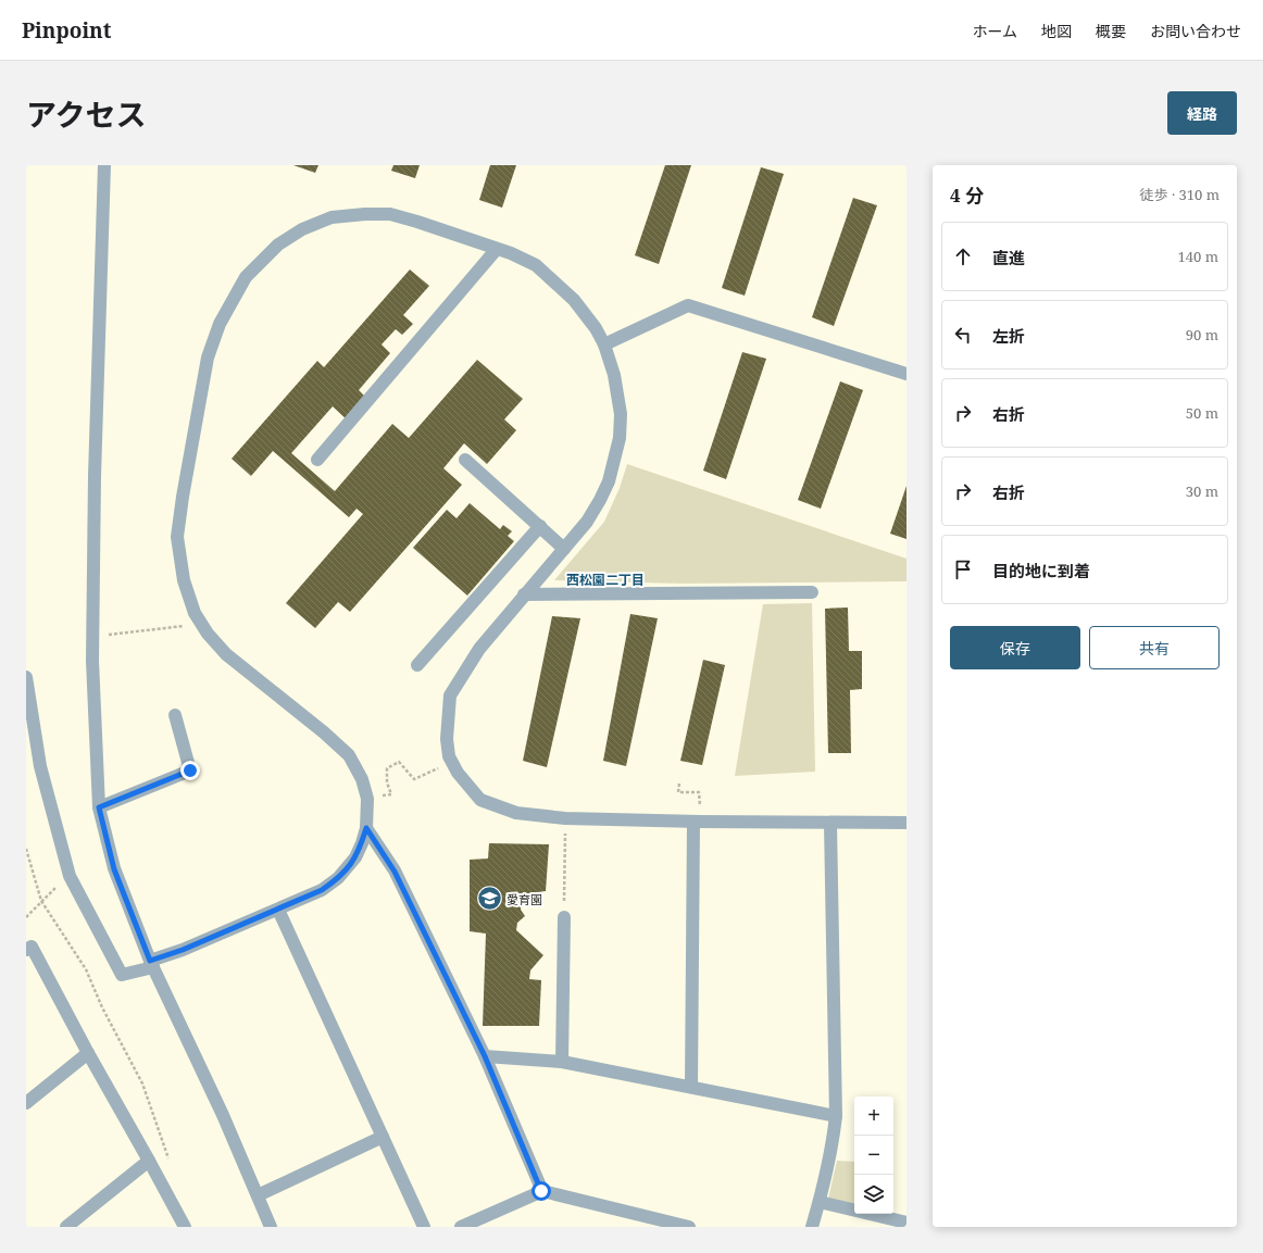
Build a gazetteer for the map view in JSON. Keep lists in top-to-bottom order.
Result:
{
  "districts": ["西松園二丁目"],
  "places": {
    "school or university": ["愛育園"]
  },
  "page": {
    "header": "Pinpoint",
    "nav": [
      "ホーム",
      "地図",
      "概要",
      "お問い合わせ"
    ],
    "title": "アクセス",
    "buttons": [
      "経路",
      ["保存", "共有"]
    ],
    "heading": ["4 分", "徒歩 · 310 m"],
    "list": [
      ["直進", "140 m"],
      ["左折", "90 m"],
      ["右折", "50 m"],
      ["右折", "30 m"],
      "目的地に到着"
    ],
    "map_buttons": ["+", "−"]
  }
}
